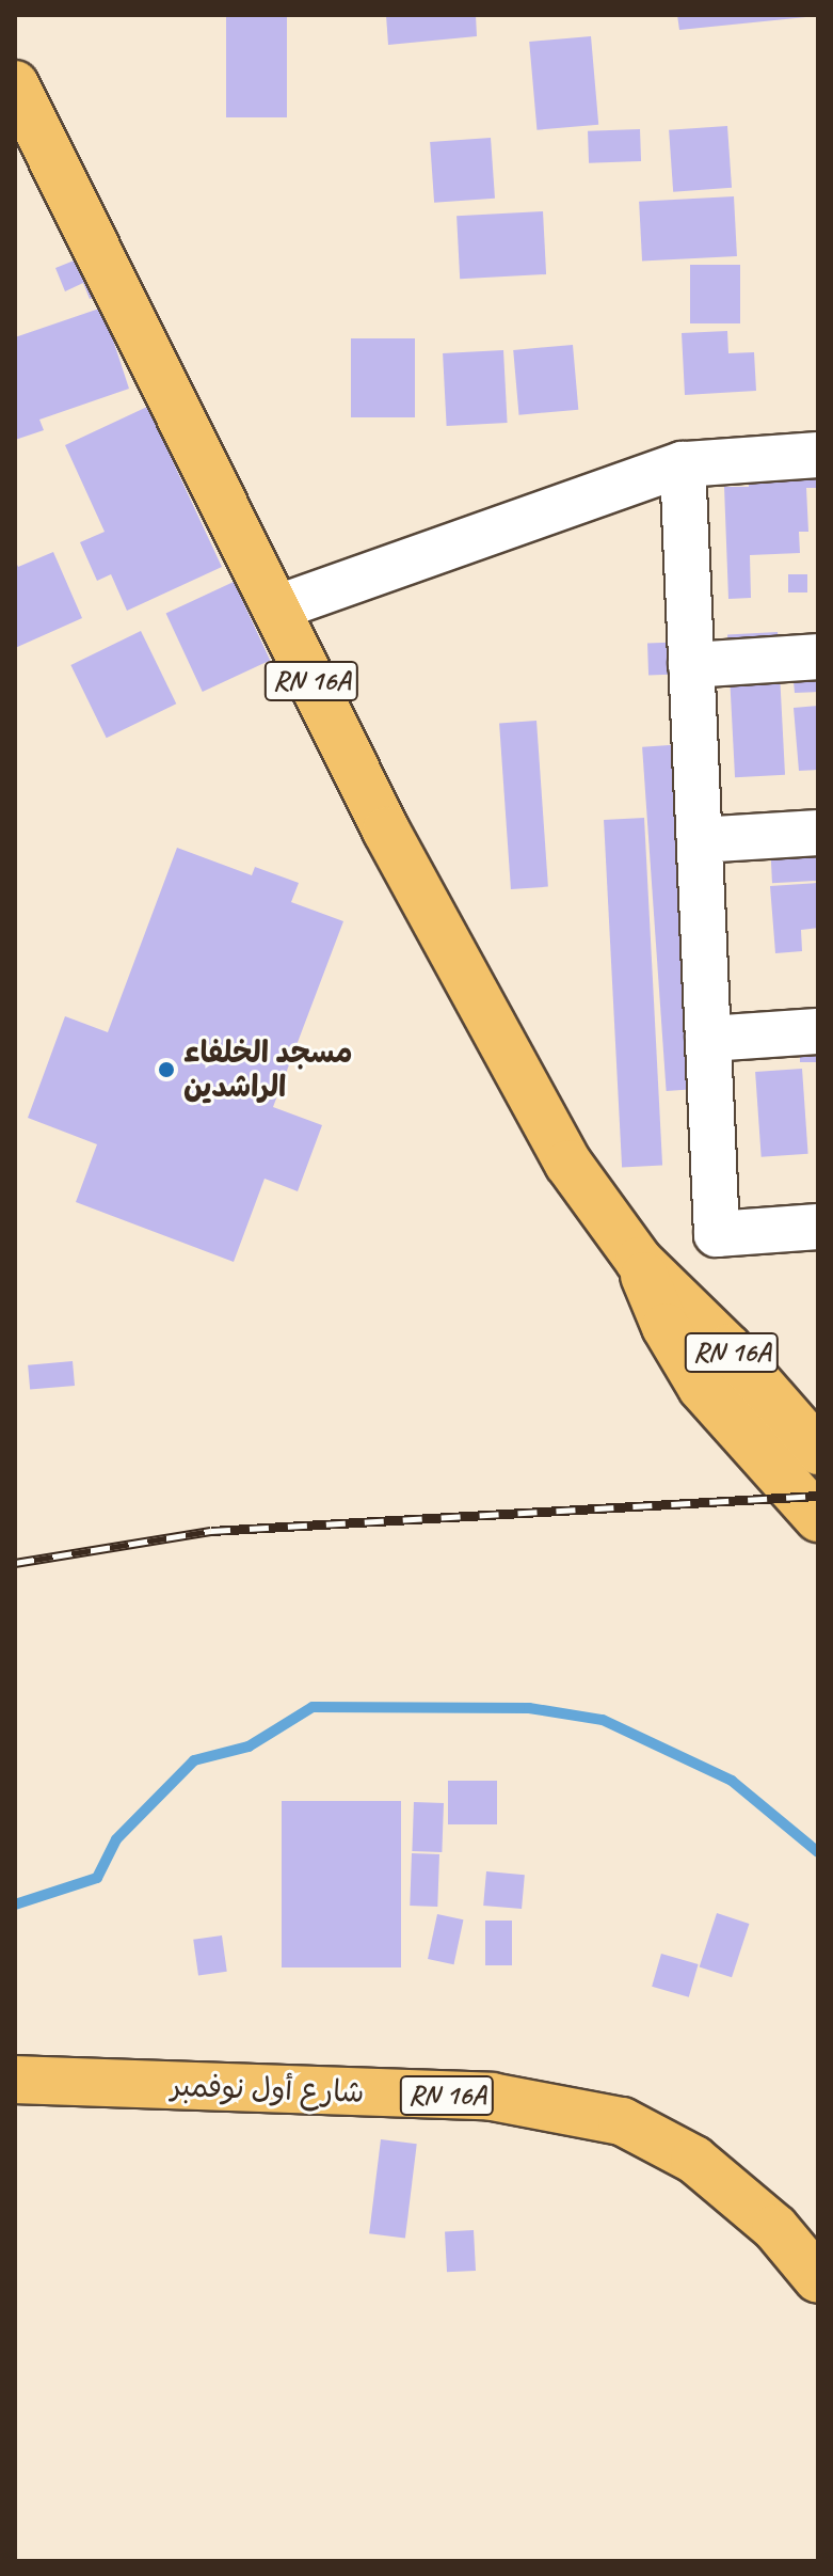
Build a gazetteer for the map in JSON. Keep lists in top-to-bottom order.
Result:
{
  "streets": {
    "main road": ["RN 16A", "شارع أول نوفمبر"]
  },
  "places": ["مسجد الخلفاء الراشدين"]
}
